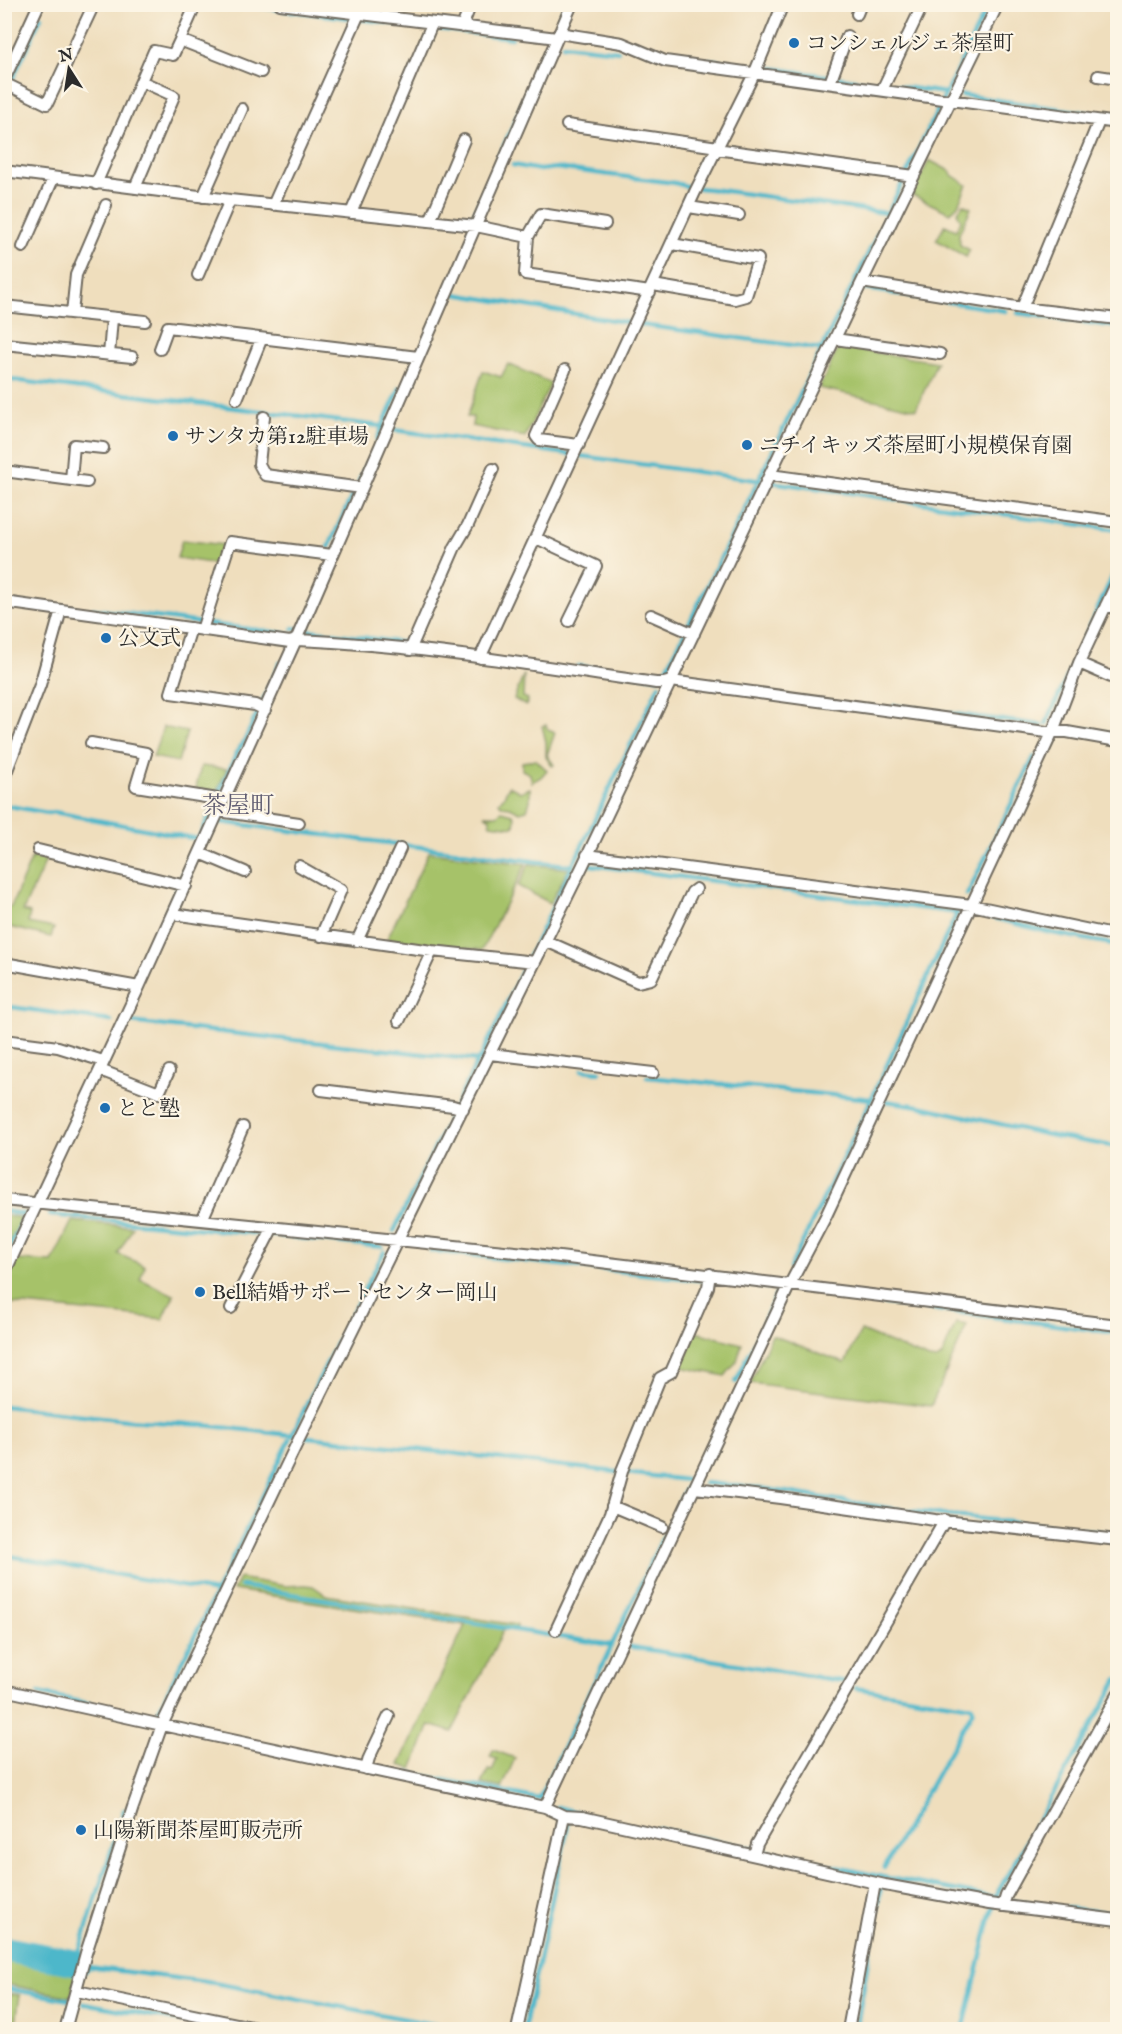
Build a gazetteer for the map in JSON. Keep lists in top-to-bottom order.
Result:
{
  "districts": ["茶屋町"],
  "places": [
    "コンシェルジェ茶屋町",
    "サンタカ第12駐車場",
    "ニチイキッズ茶屋町小規模保育園",
    "公文式",
    "とと塾",
    "Bell結婚サポートセンター岡山",
    "山陽新聞茶屋町販売所"
  ],
  "north": "top"
}
